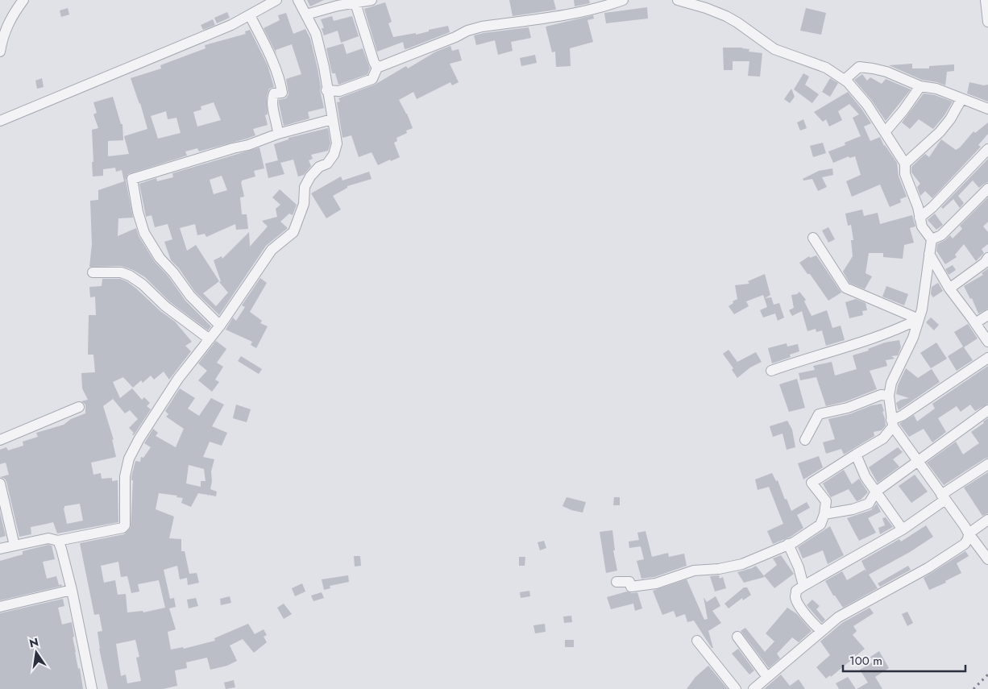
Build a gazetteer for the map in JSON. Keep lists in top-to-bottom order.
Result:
{
  "scale_bar": "100 m",
  "north": "top"
}
